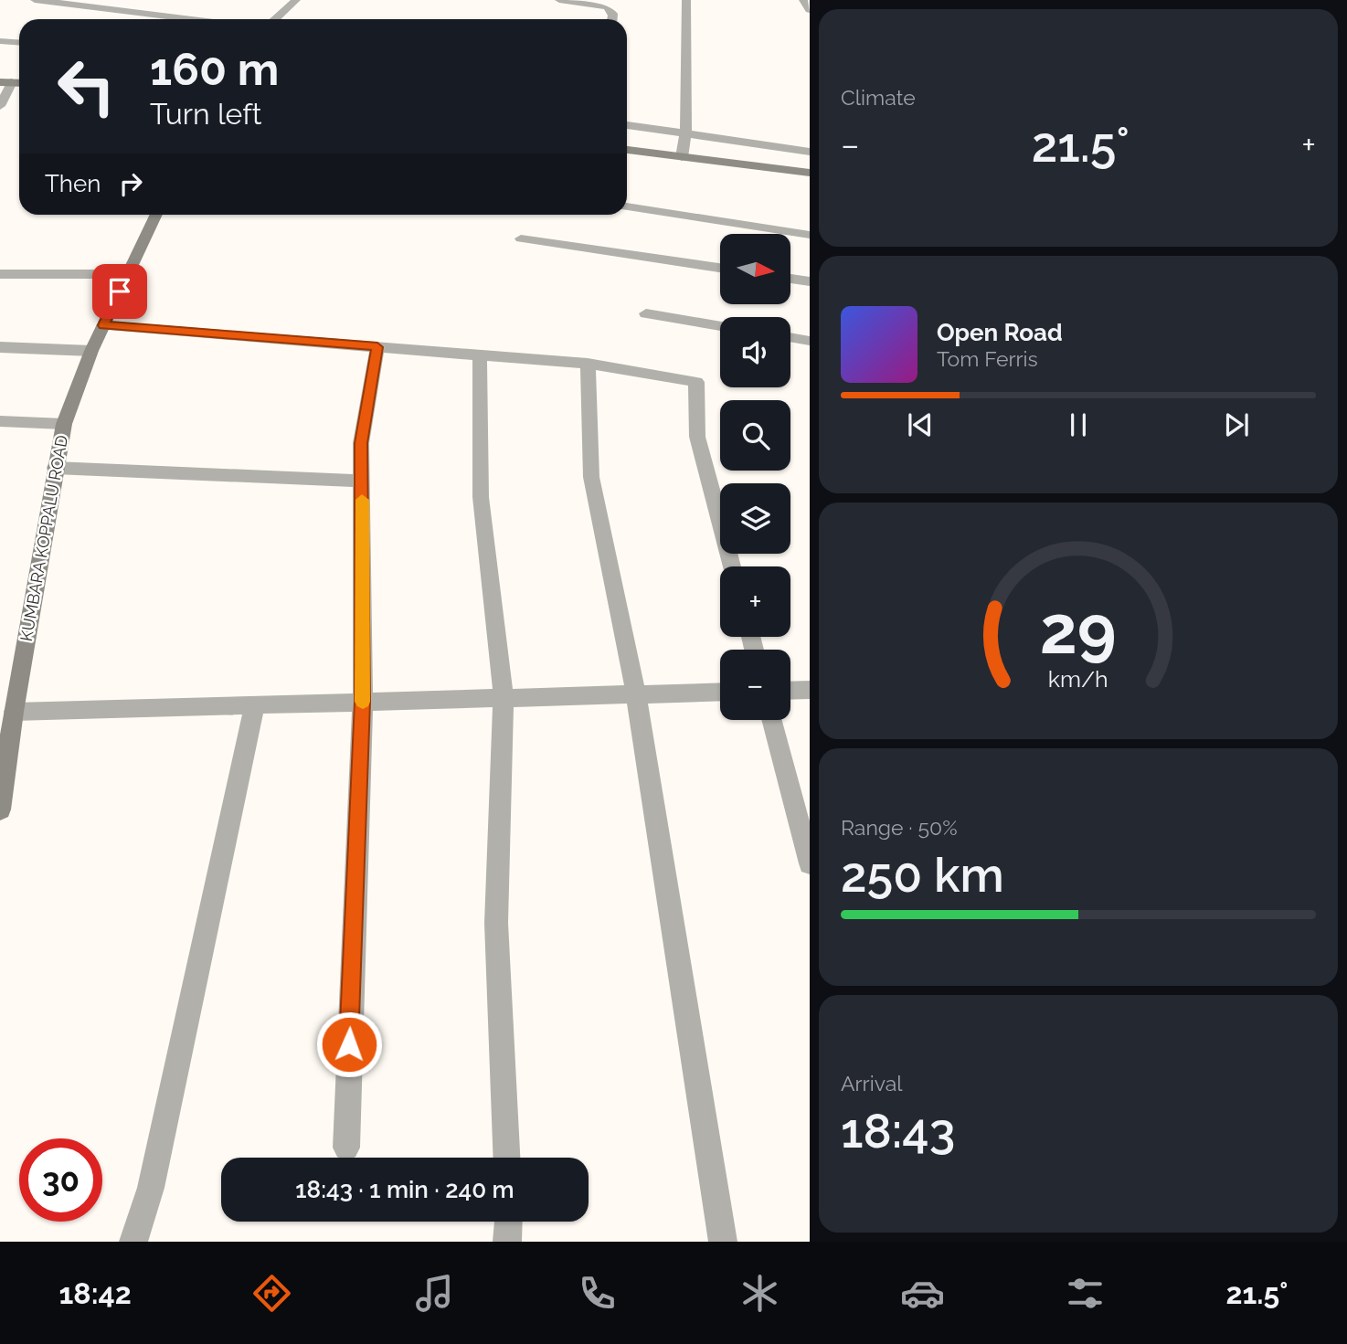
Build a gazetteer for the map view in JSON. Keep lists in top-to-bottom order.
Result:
{
  "streets": {
    "street": ["KUMBARA KOPPALU ROAD"]
  },
  "north": "right",
  "page": {
    "tile": [
      "Climate",
      ["Range · 50%", "250 km"],
      ["Arrival", "18:43"]
    ],
    "turn": ["160 m", "Turn left"],
    "heat": ["−", "21.5°", "+"],
    "then": "Then",
    "map_buttons": ["+", "−"],
    "song": ["Open Road", "Tom Ferris"],
    "limit": "30",
    "trip": "18:43 · 1 min · 240 m",
    "tabs": ["18:42", "21.5°"],
    "gauge": ["29", "km/h"]
  }
}
